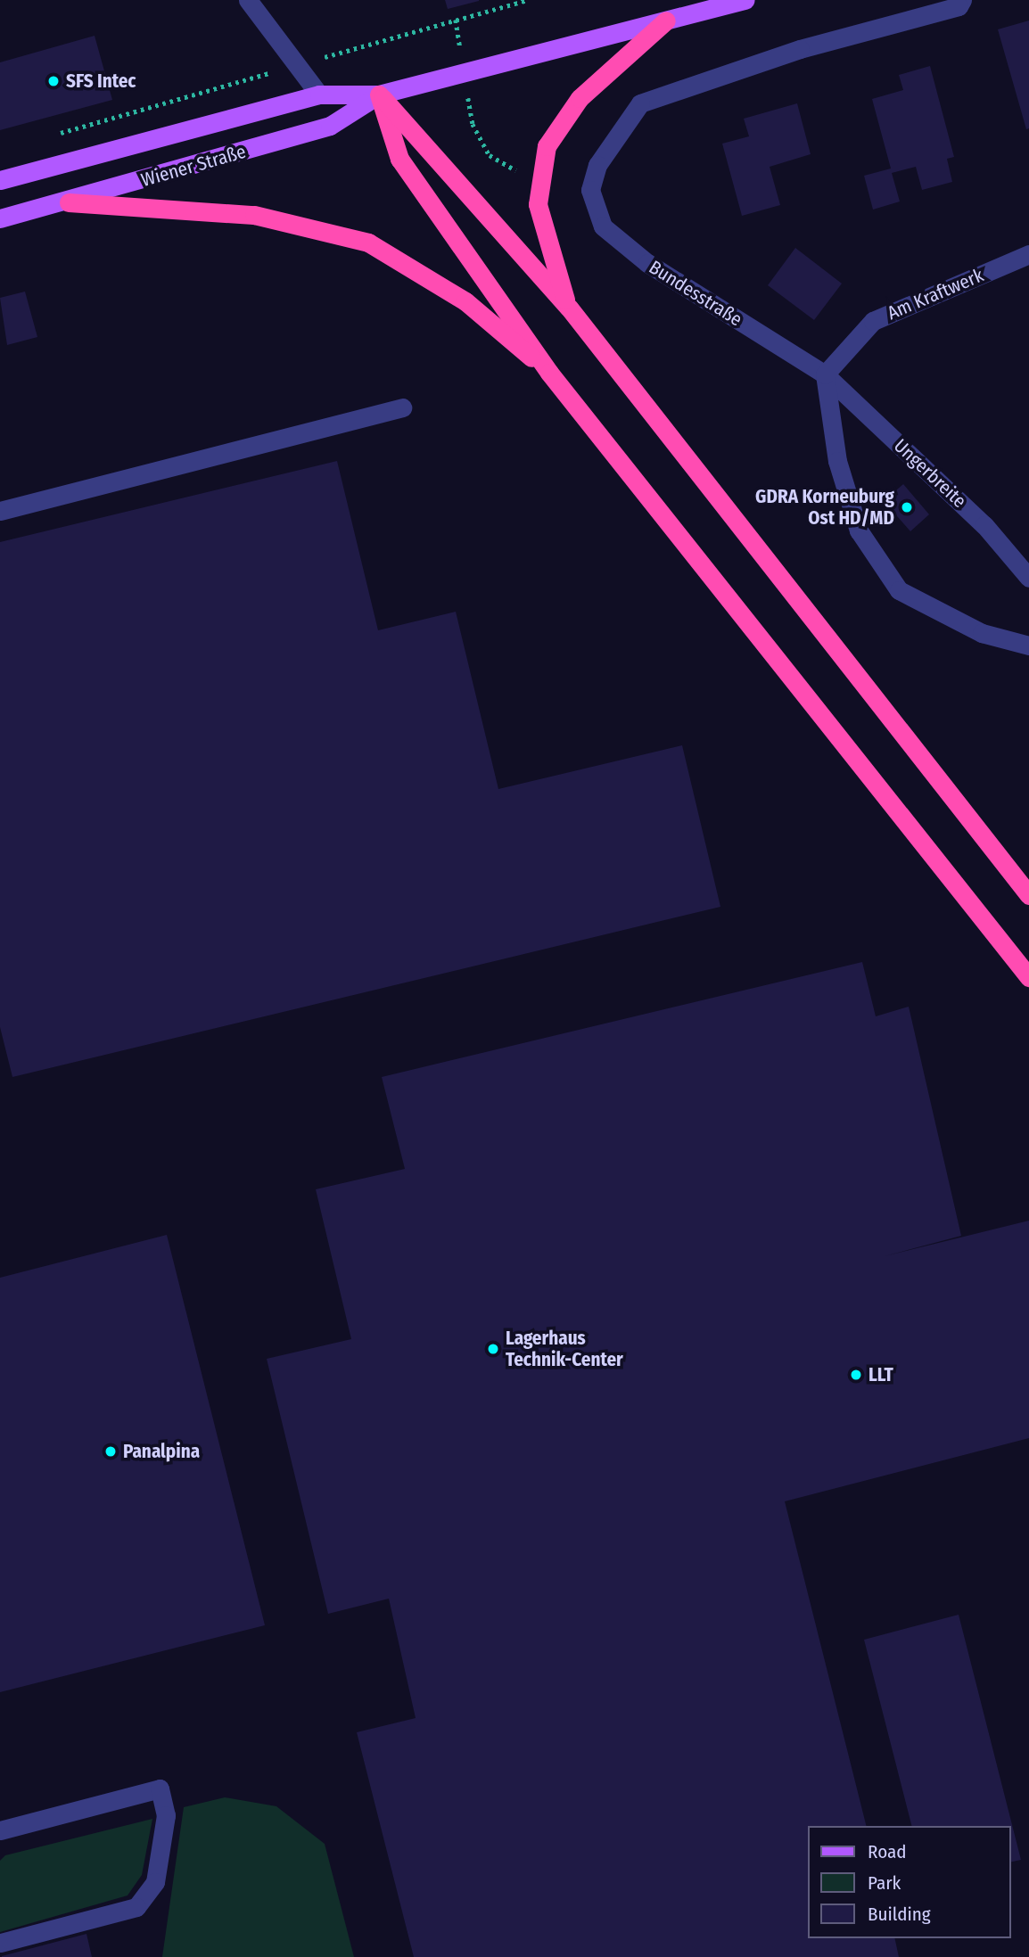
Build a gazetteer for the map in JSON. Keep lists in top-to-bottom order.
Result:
{
  "streets": {
    "main road": ["Wiener Straße"],
    "street": ["Bundesstraße", "Am Kraftwerk", "Ungerbreite"]
  },
  "crossings": [
    ["Bundesstraße", "Am Kraftwerk"],
    ["Bundesstraße", "Ungerbreite"],
    ["Am Kraftwerk", "Ungerbreite"]
  ],
  "places": [
    "SFS Intec",
    "GDRA Korneuburg Ost HD/MD",
    "Lagerhaus Technik-Center",
    "LLT",
    "Panalpina"
  ],
  "legend": ["Road", "Park", "Building"]
}
